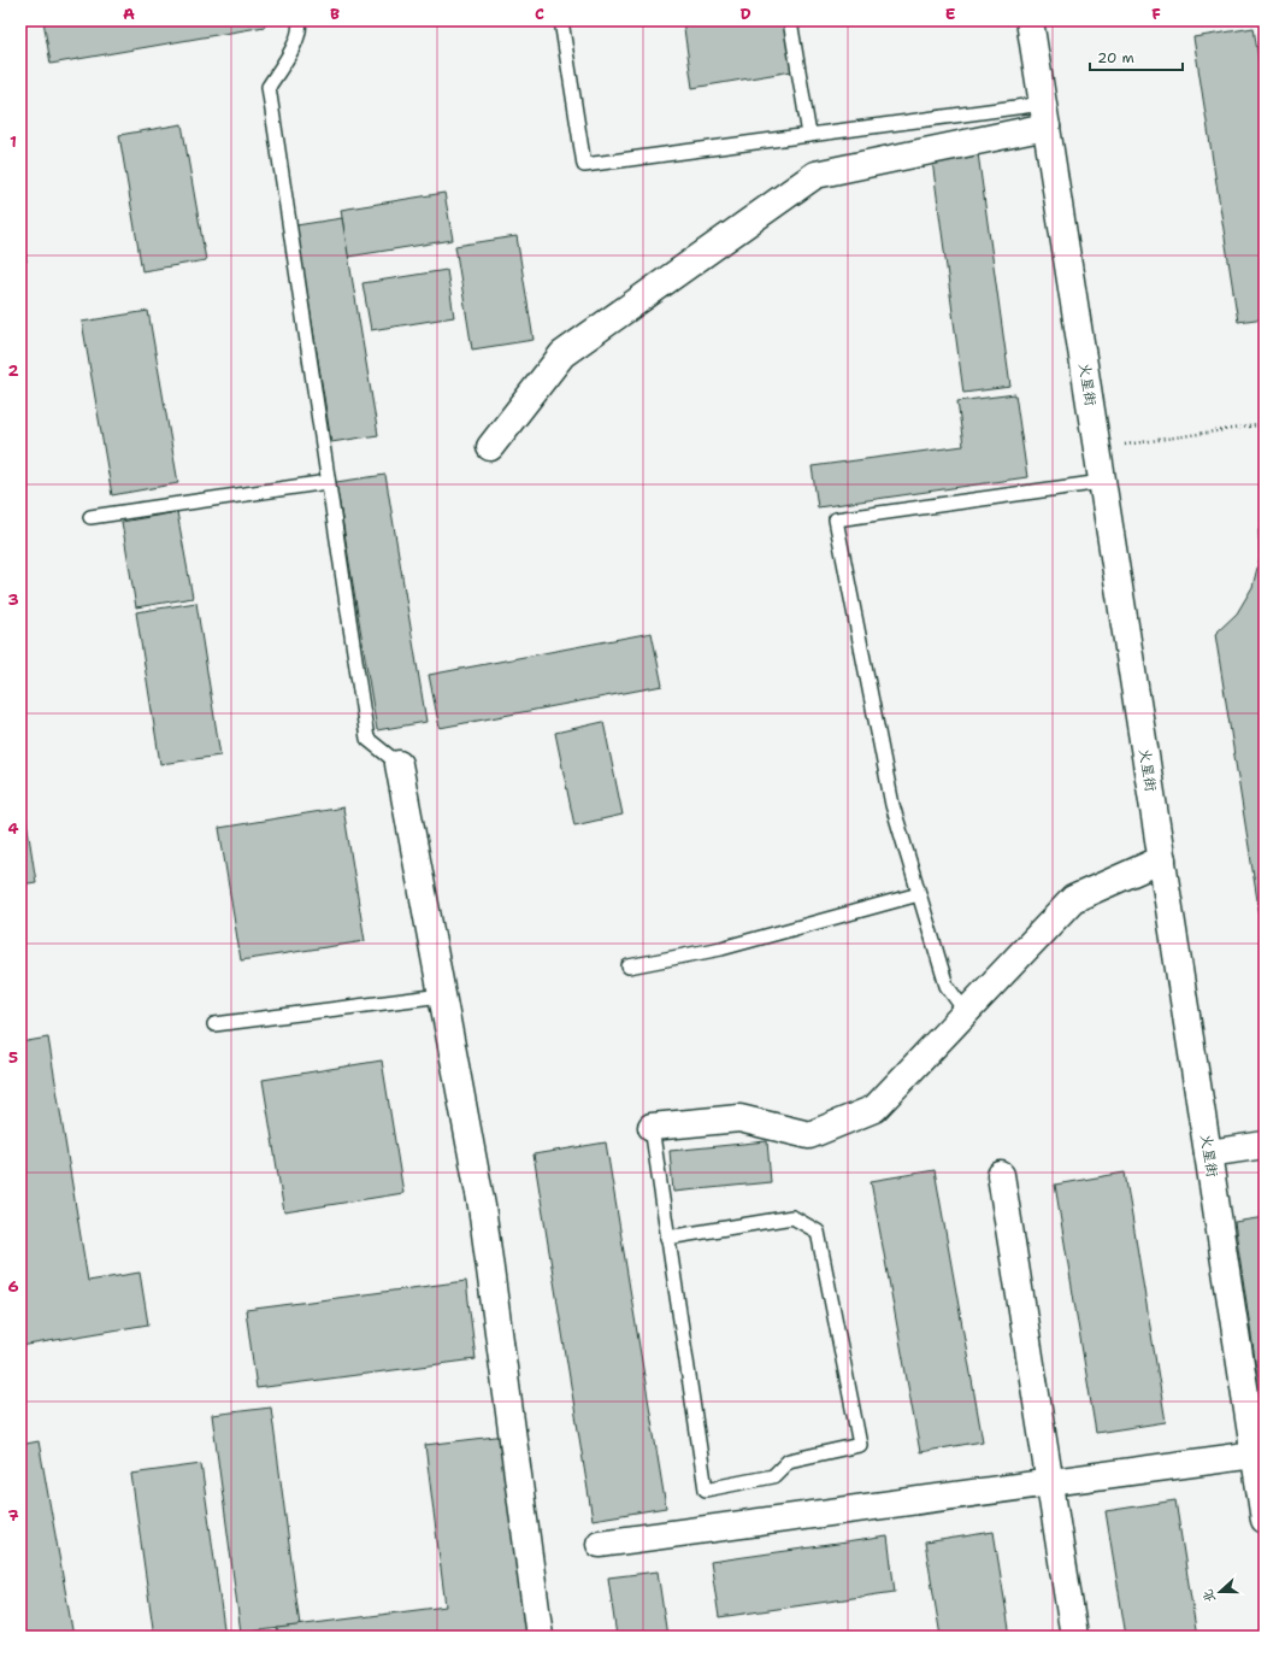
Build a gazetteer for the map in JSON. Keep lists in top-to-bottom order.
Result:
{
  "streets": {
    "street": ["火星街"]
  },
  "scale_bar": "20 m",
  "north": "left",
  "grid": {
    "columns": [
      "A",
      "B",
      "C",
      "D",
      "E",
      "F"
    ],
    "rows": [
      "1",
      "2",
      "3",
      "4",
      "5",
      "6",
      "7"
    ]
  }
}
